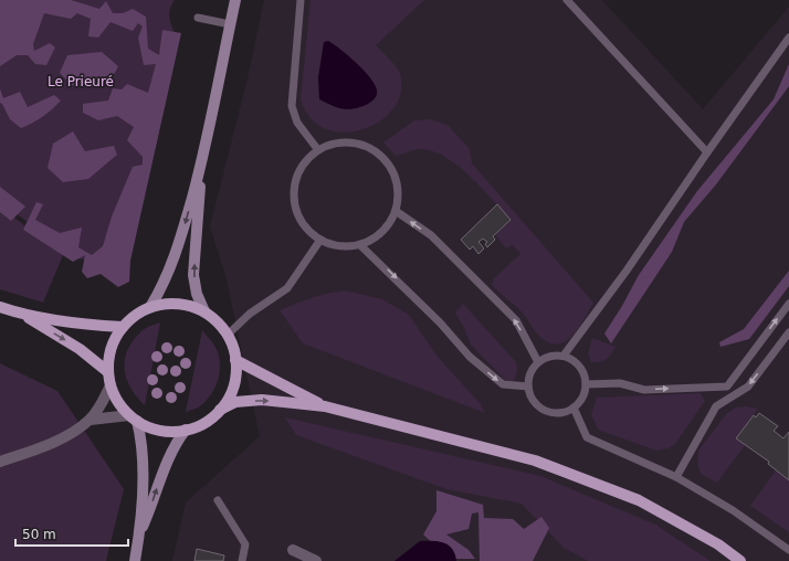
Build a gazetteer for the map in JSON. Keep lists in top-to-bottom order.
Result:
{
  "parks": ["Le Prieuré"],
  "scale_bar": "50 m"
}
